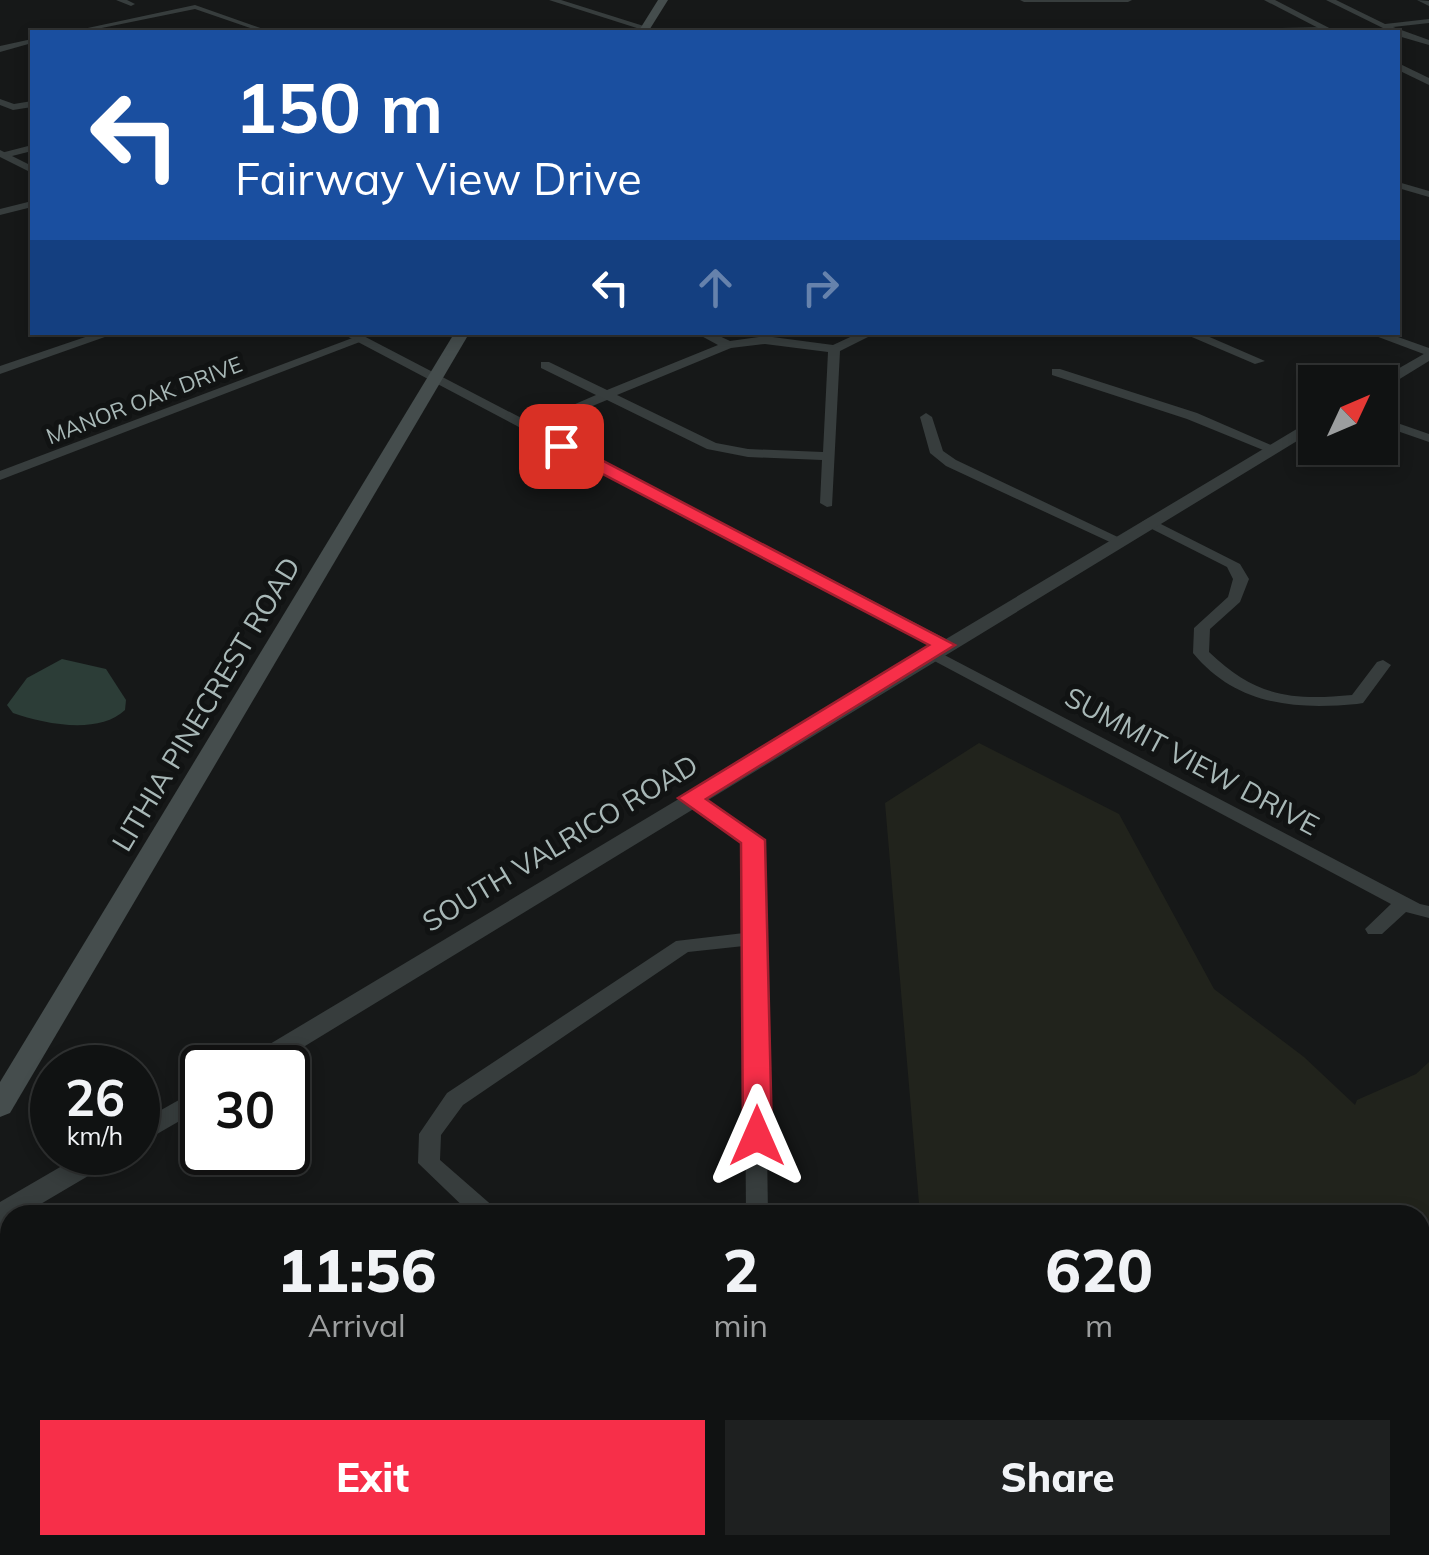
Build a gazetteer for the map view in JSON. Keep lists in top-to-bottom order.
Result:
{
  "streets": {
    "main road": ["LITHIA PINECREST ROAD"],
    "street": ["MANOR OAK DRIVE", "SUMMIT VIEW DRIVE", "SOUTH VALRICO ROAD"]
  },
  "crossings": [
    ["SUMMIT VIEW DRIVE", "SOUTH VALRICO ROAD"]
  ],
  "north": "top right",
  "page": {
    "turn": ["150 m", "Fairway View Drive"],
    "speed": "26 km/h",
    "limit": "30",
    "eta": [
      "11:56",
      "Arrival",
      "2",
      "min",
      "620",
      "m"
    ],
    "buttons": ["Exit", "Share"]
  }
}
